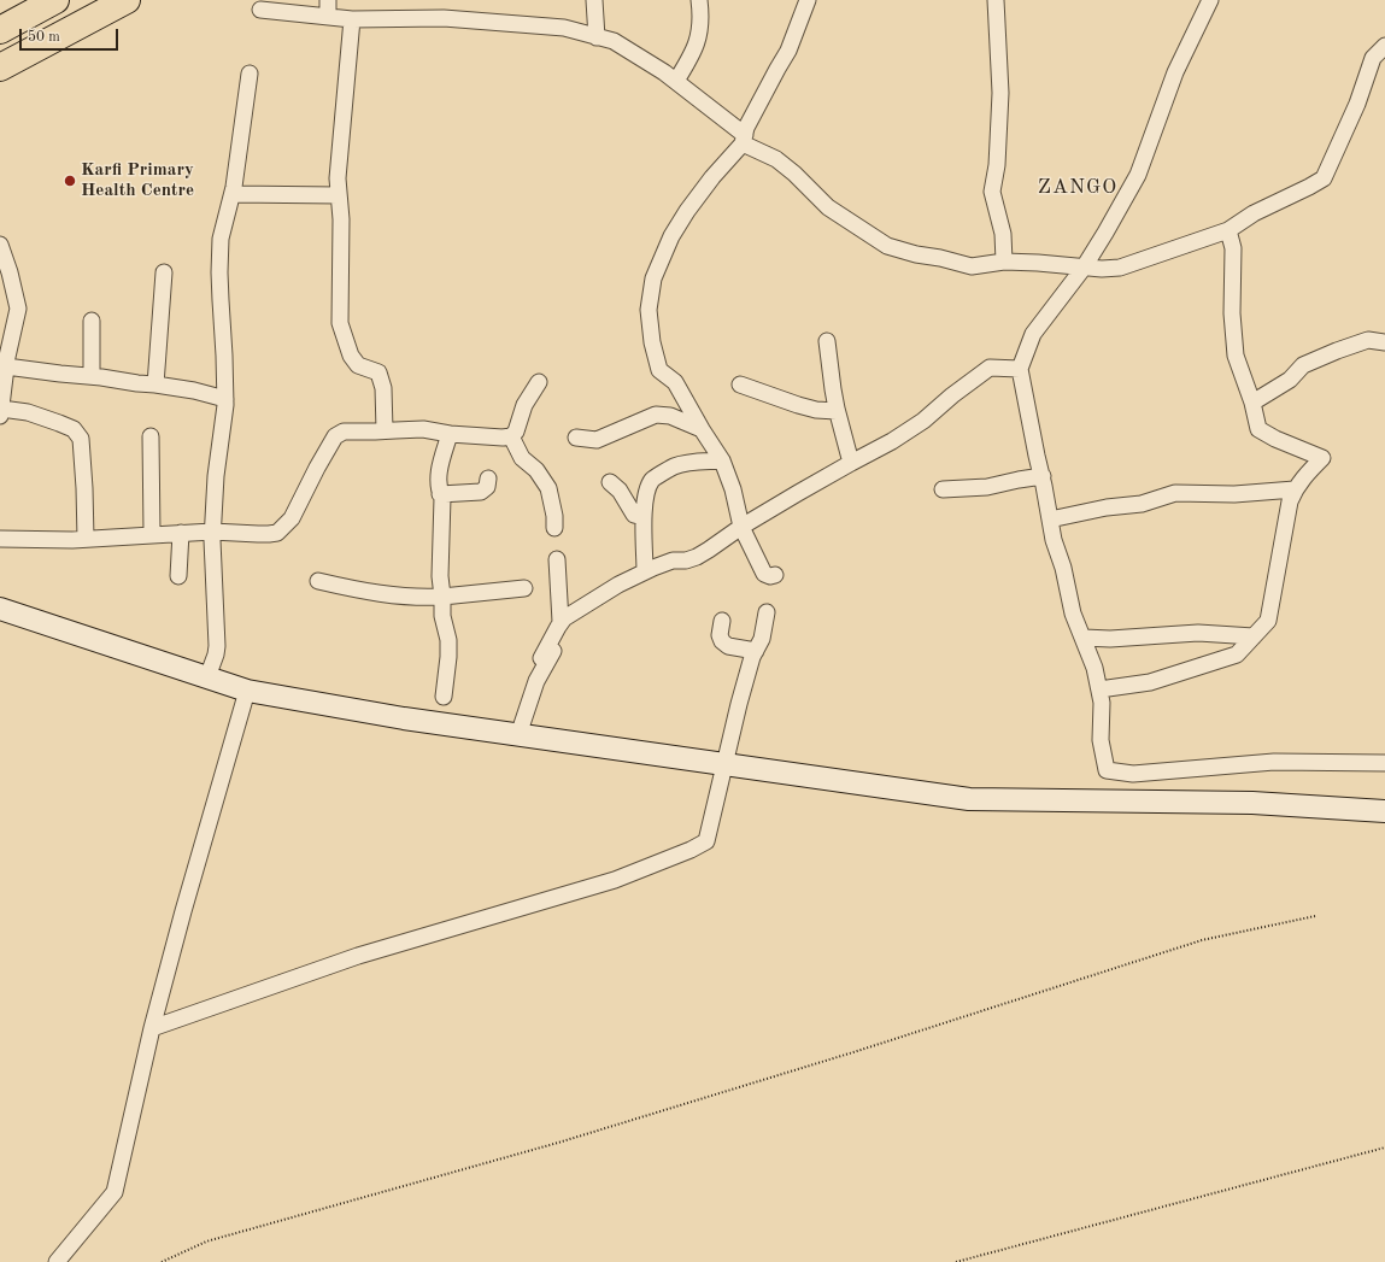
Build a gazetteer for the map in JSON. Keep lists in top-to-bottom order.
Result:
{
  "districts": ["ZANGO"],
  "places": ["Karfi Primary Health Centre"],
  "scale_bar": "50 m"
}
